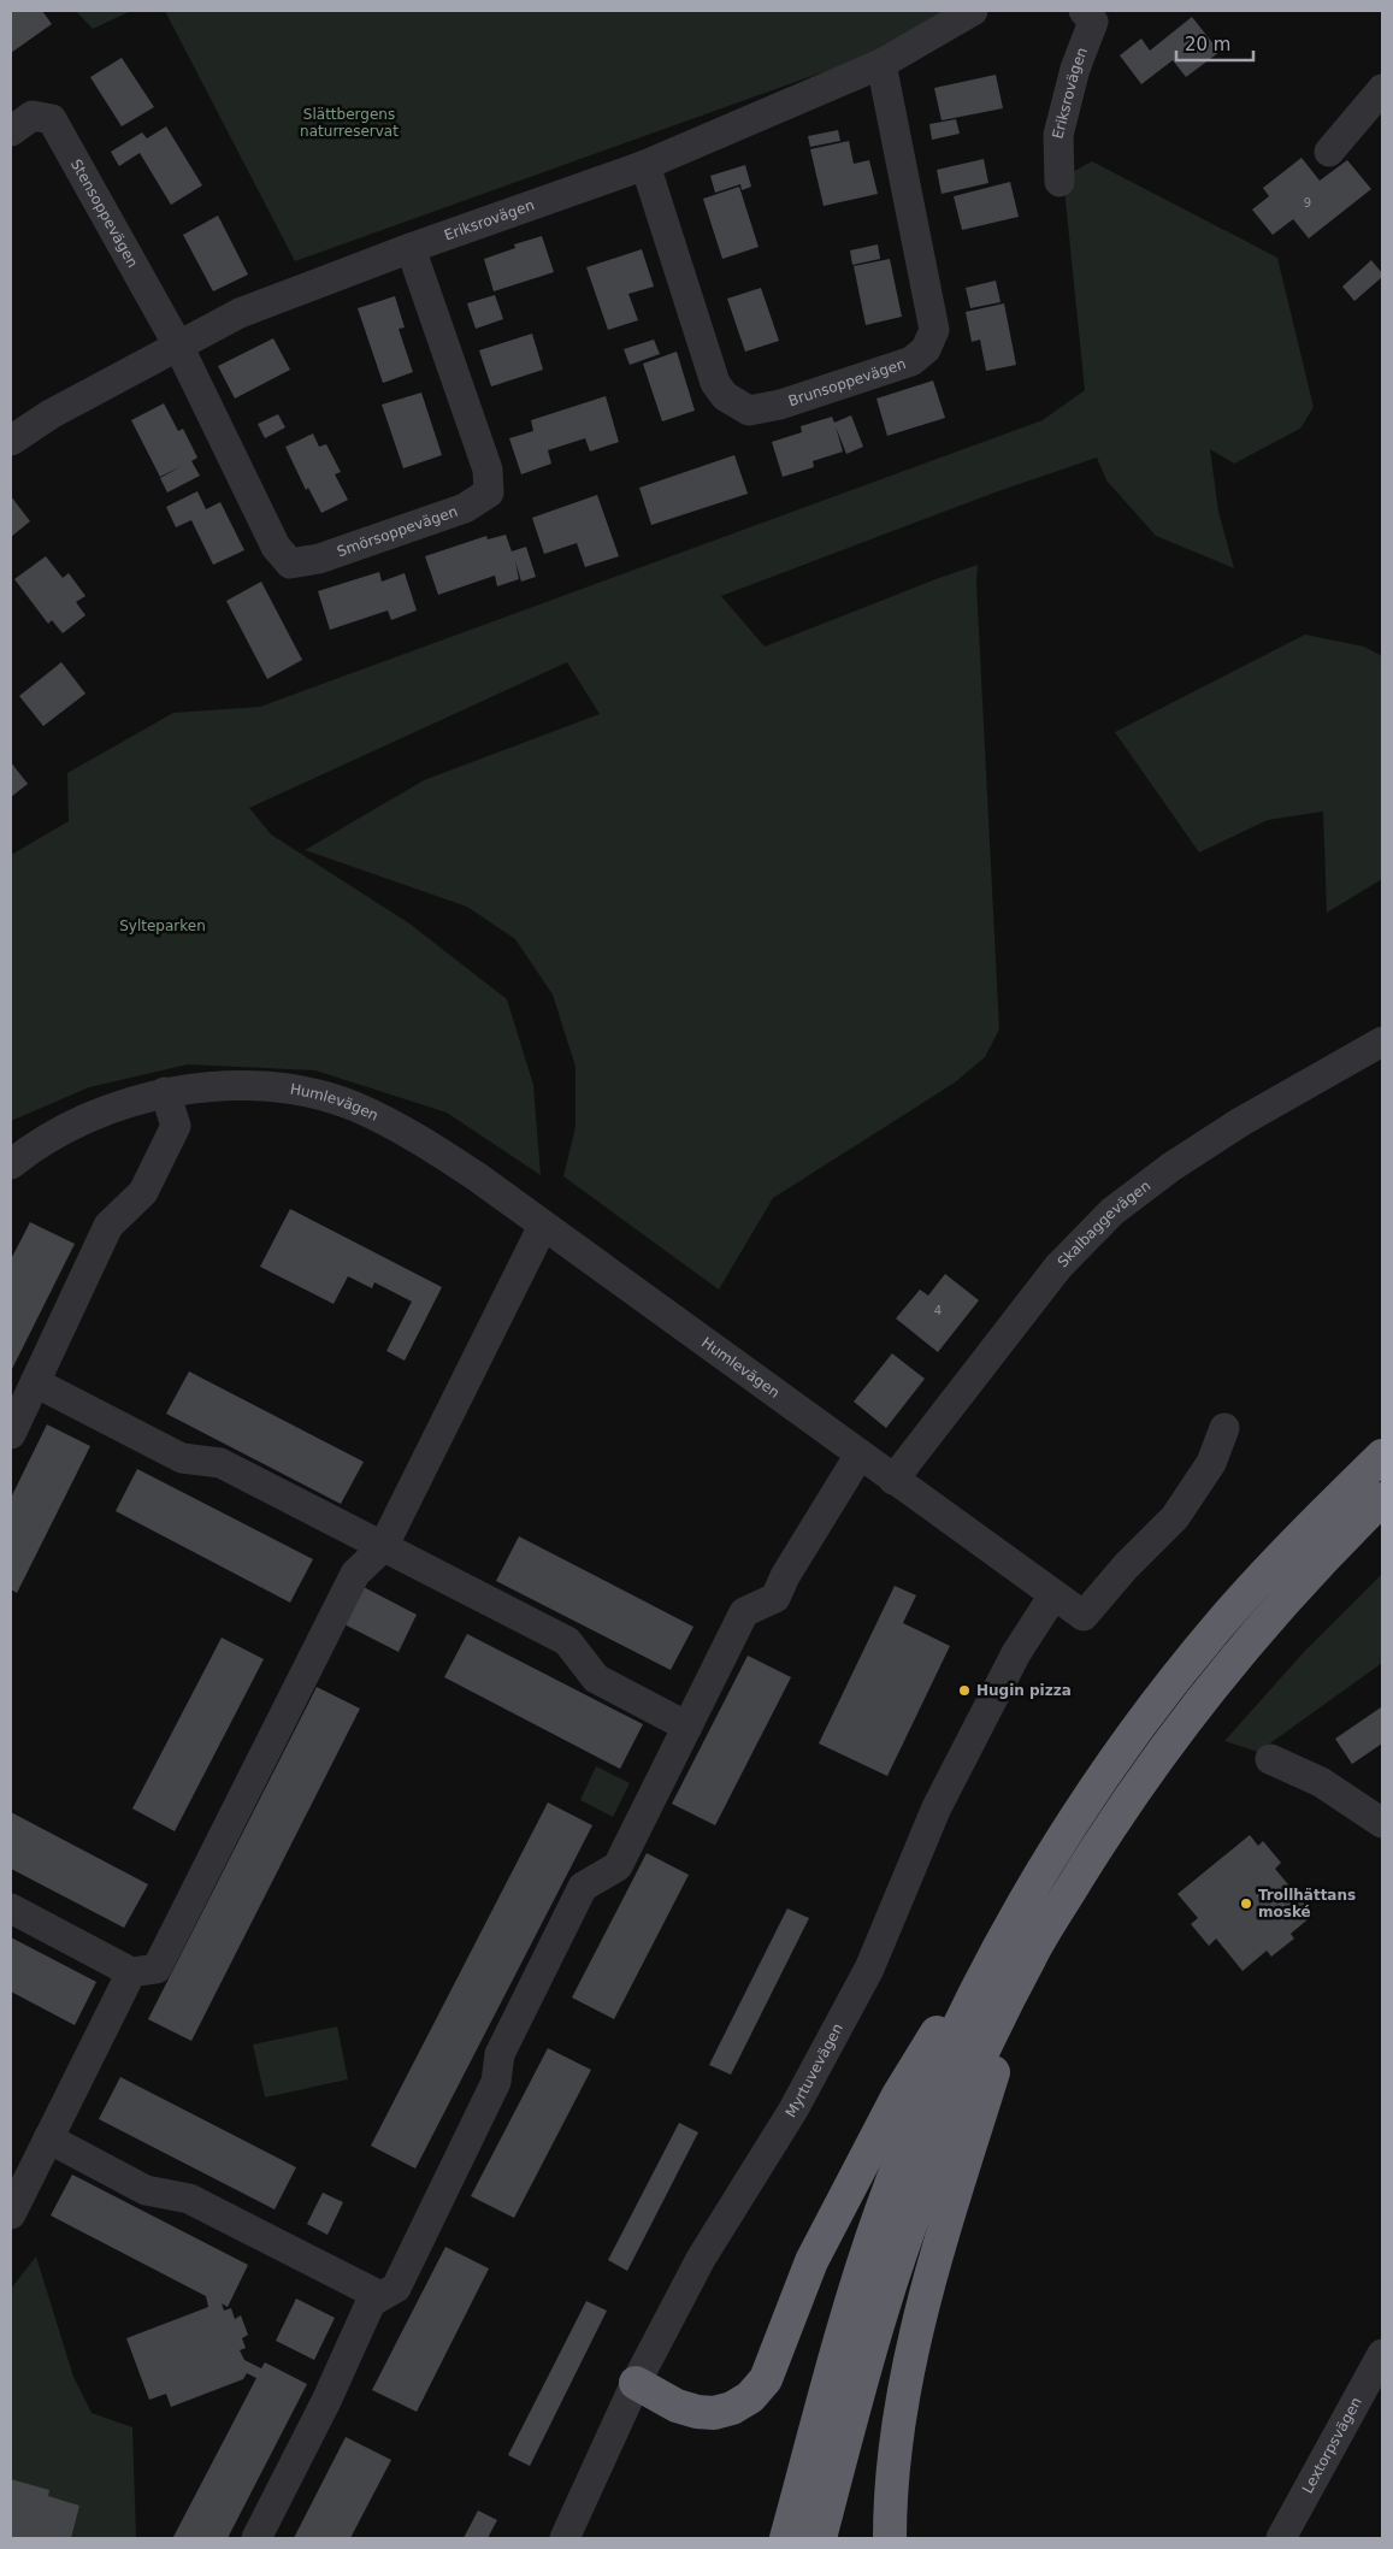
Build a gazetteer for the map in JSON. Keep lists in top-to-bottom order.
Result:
{
  "streets": {
    "street": [
      "Eriksrovägen",
      "Stensoppevägen",
      "Brunsoppevägen",
      "Smörsoppevägen",
      "Humlevägen",
      "Skalbaggevägen",
      "Myrtuvevägen",
      "Lextorpsvägen"
    ]
  },
  "crossings": [
    ["Eriksrovägen", "Stensoppevägen"],
    ["Eriksrovägen", "Brunsoppevägen"],
    ["Eriksrovägen", "Smörsoppevägen"],
    ["Stensoppevägen", "Smörsoppevägen"],
    ["Humlevägen", "Skalbaggevägen"],
    ["Humlevägen", "Myrtuvevägen"]
  ],
  "parks": ["Slättbergens naturreservat", "Sylteparken"],
  "places": ["Hugin pizza", "Trollhättans moské"],
  "house_numbers": ["9", "4"],
  "scale_bar": "20 m"
}
